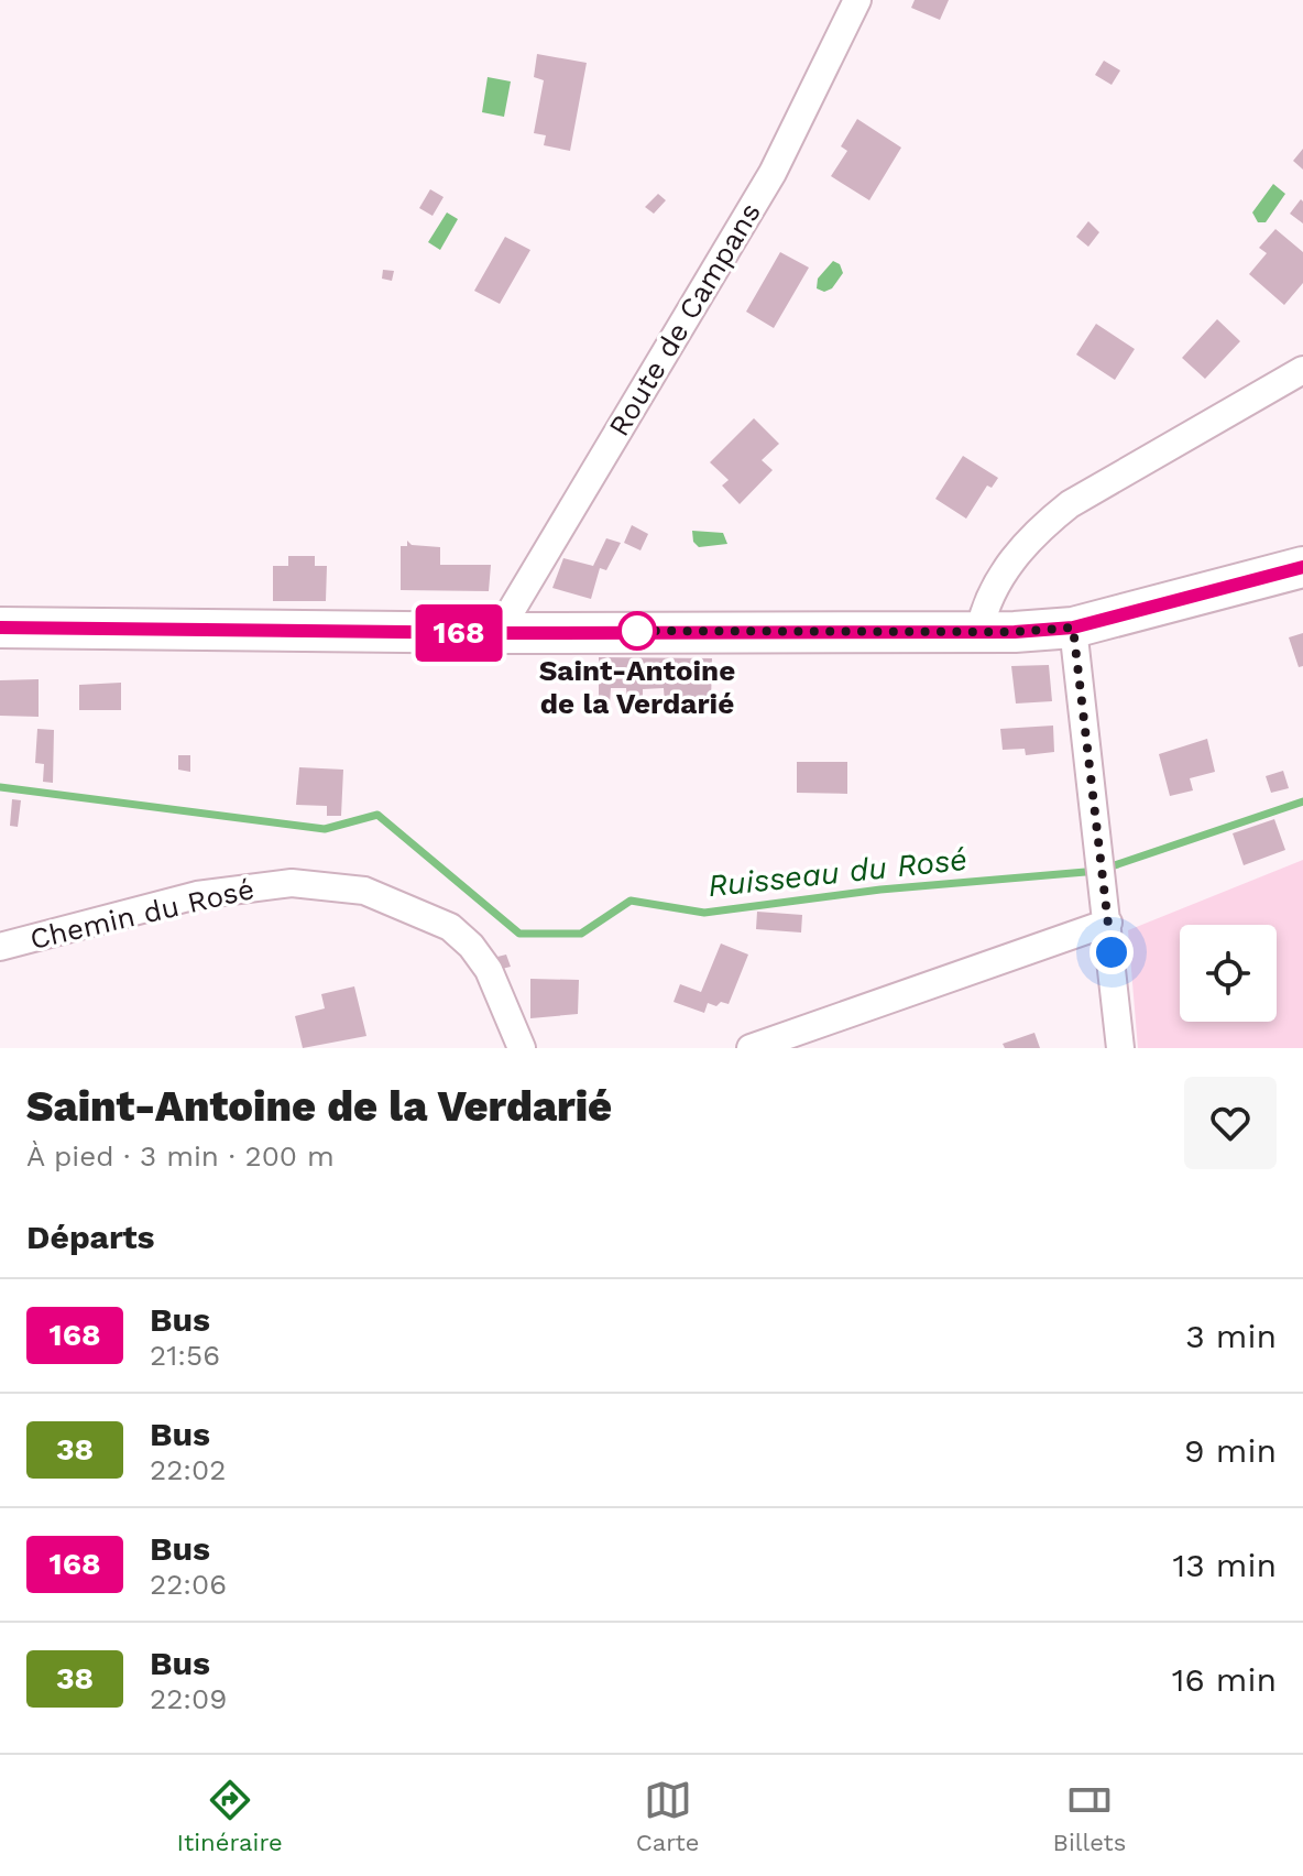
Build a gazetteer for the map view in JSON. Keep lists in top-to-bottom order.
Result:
{
  "streets": {
    "street": ["Route de Campans", "Chemin du Rosé"]
  },
  "water": ["Ruisseau du Rosé"],
  "places": ["Saint-Antoine de la Verdarié"],
  "lines": ["bus line 168"],
  "page": {
    "on_map": "168",
    "heading": [
      ["Saint-Antoine de la Verdarié", "À pied · 3 min · 200 m"],
      "Départs"
    ],
    "list": [
      {
        "mark": "168",
        "name": "Bus",
        "note": "21:56",
        "value": "3 min"
      },
      {
        "mark": "38",
        "name": "Bus",
        "note": "22:02",
        "value": "9 min"
      },
      {
        "mark": "168",
        "name": "Bus",
        "note": "22:06",
        "value": "13 min"
      },
      {
        "mark": "38",
        "name": "Bus",
        "note": "22:09",
        "value": "16 min"
      }
    ],
    "tabs": ["Itinéraire", "Carte", "Billets"]
  }
}
